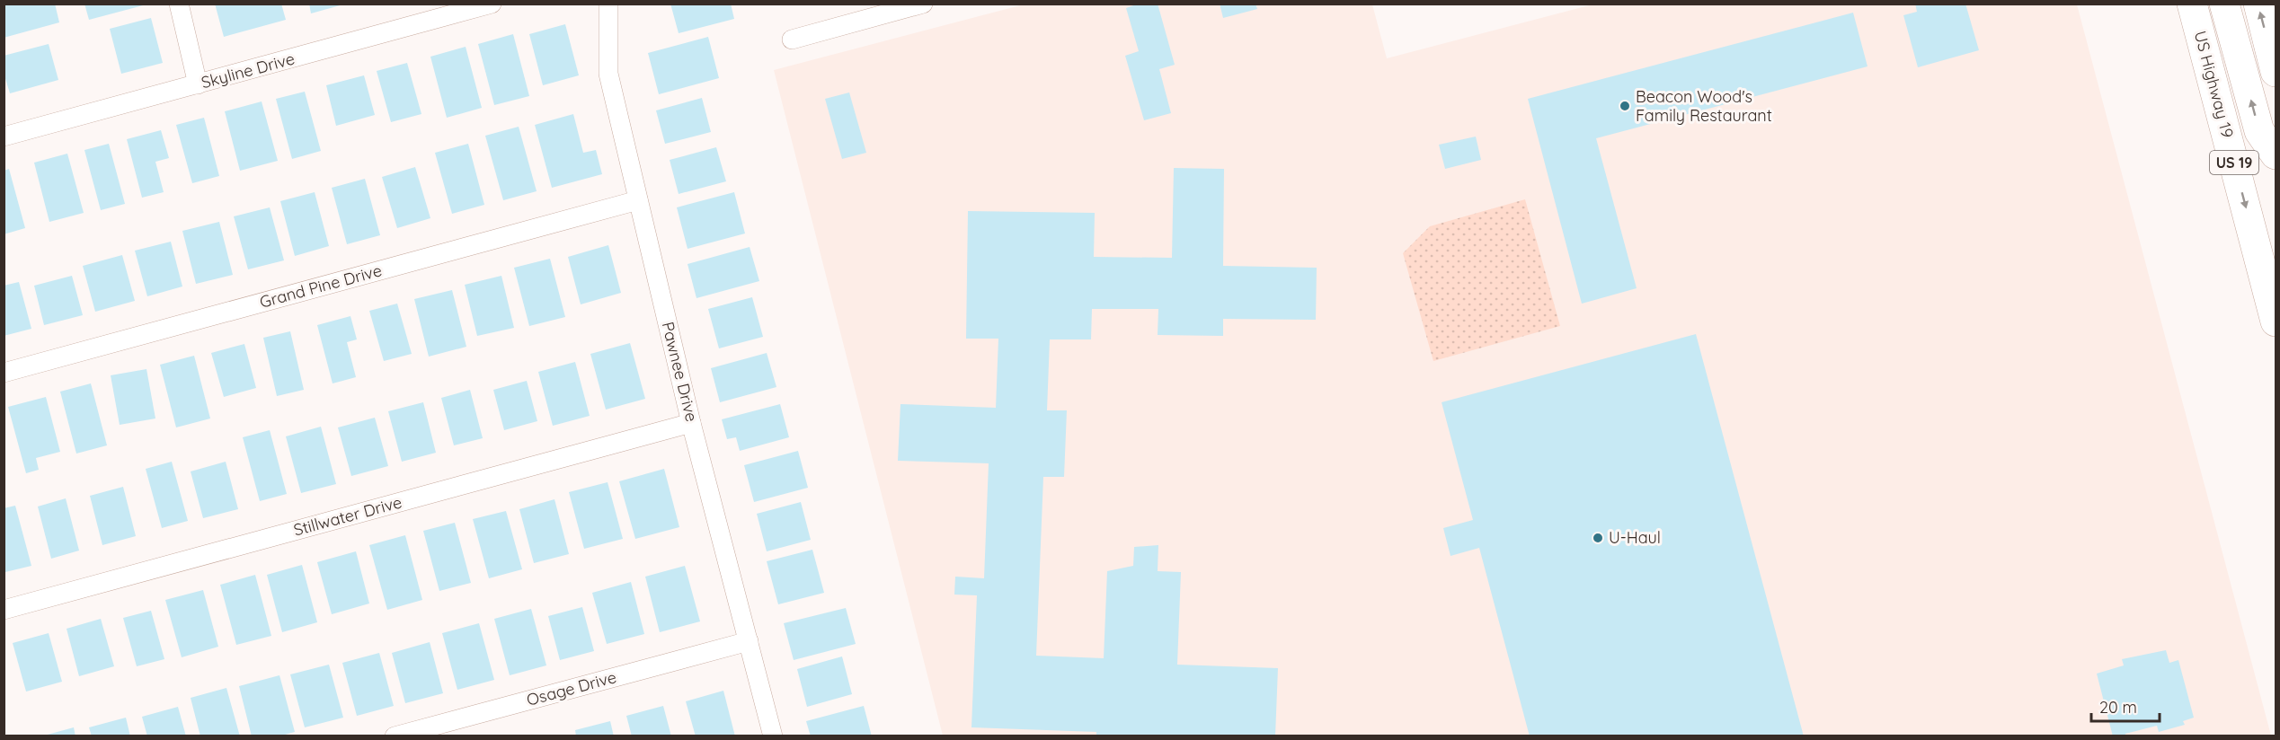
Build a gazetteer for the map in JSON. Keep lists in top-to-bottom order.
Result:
{
  "streets": {
    "highway": ["US Highway 19", "US 19"],
    "street": [
      "Skyline Drive",
      "Grand Pine Drive",
      "Pawnee Drive",
      "Stillwater Drive",
      "Osage Drive"
    ]
  },
  "crossings": [
    ["Grand Pine Drive", "Pawnee Drive"],
    ["Pawnee Drive", "Stillwater Drive"],
    ["Pawnee Drive", "Osage Drive"]
  ],
  "places": ["Beacon Wood's Family Restaurant", "U-Haul"],
  "scale_bar": "20 m"
}
